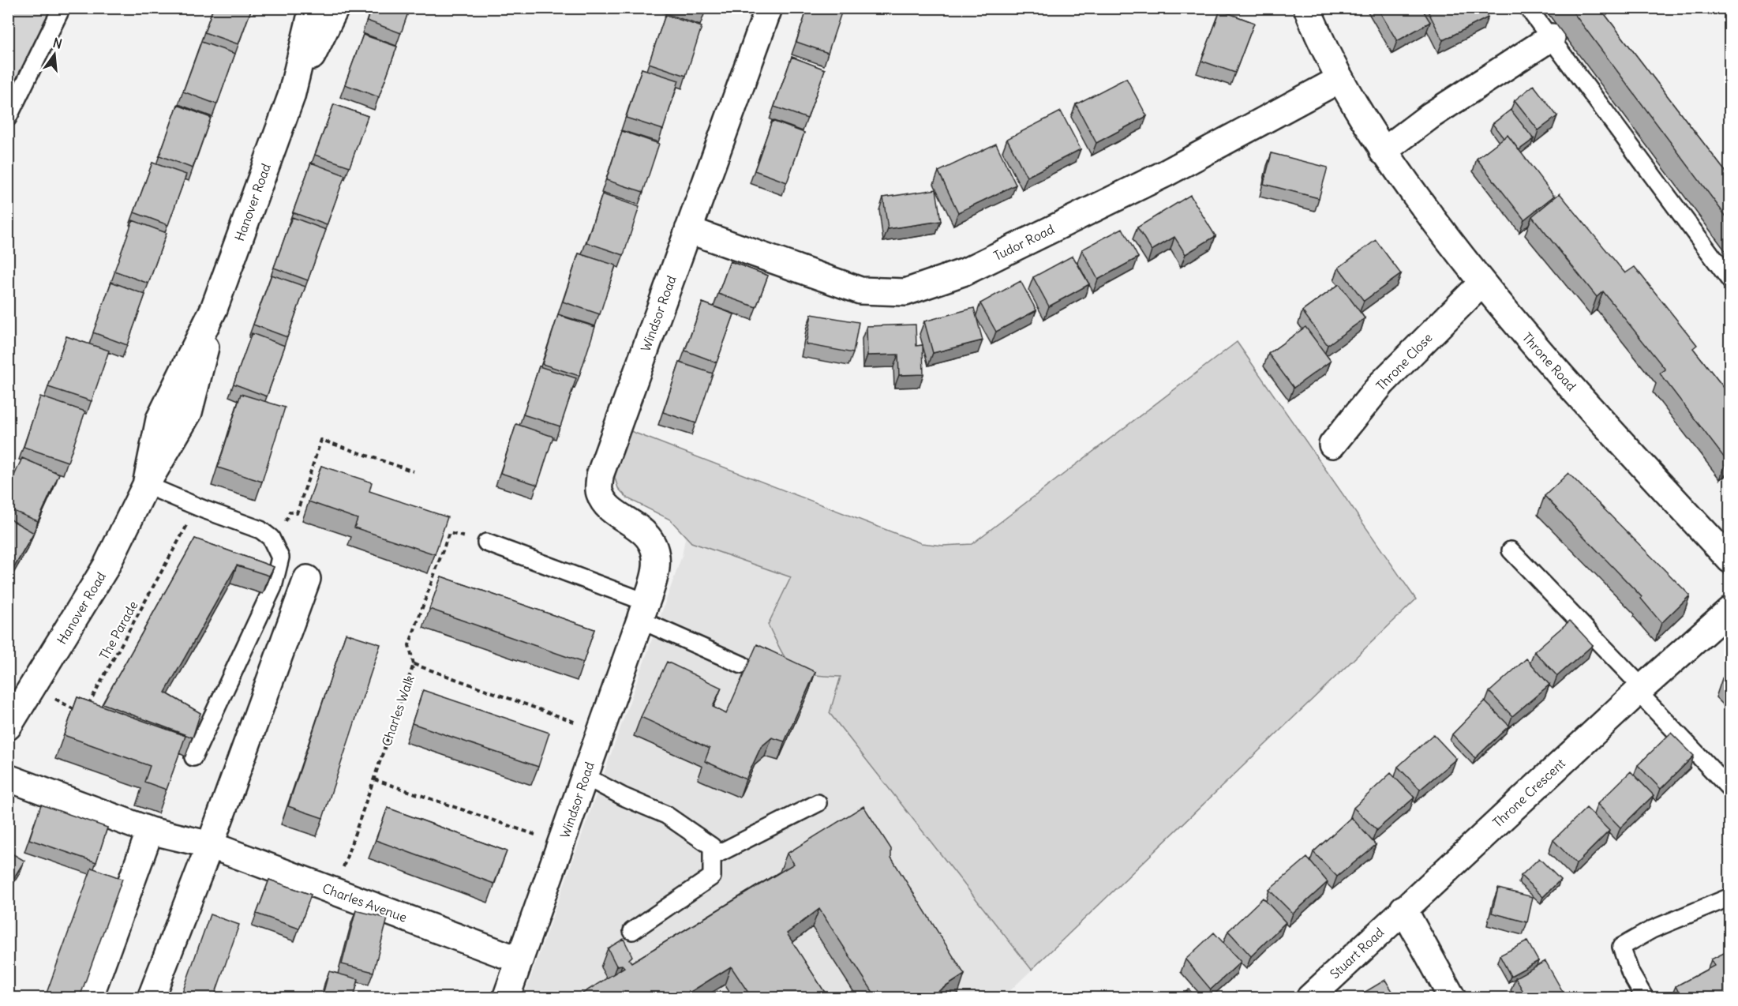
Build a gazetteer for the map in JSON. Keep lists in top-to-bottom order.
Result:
{
  "streets": {
    "street": [
      "Hanover Road",
      "Tudor Road",
      "Windsor Road",
      "Throne Close",
      "Throne Road",
      "Throne Crescent",
      "Charles Avenue",
      "Stuart Road"
    ],
    "path": ["The Parade", "Charles Walk"]
  },
  "crossings": [
    ["Tudor Road", "Windsor Road"],
    ["Tudor Road", "Throne Road"],
    ["Windsor Road", "Charles Walk"],
    ["Windsor Road", "Charles Avenue"],
    ["Throne Close", "Throne Road"],
    ["Charles Walk", "Charles Avenue"],
    ["Throne Crescent", "Stuart Road"]
  ],
  "north": "top"
}
